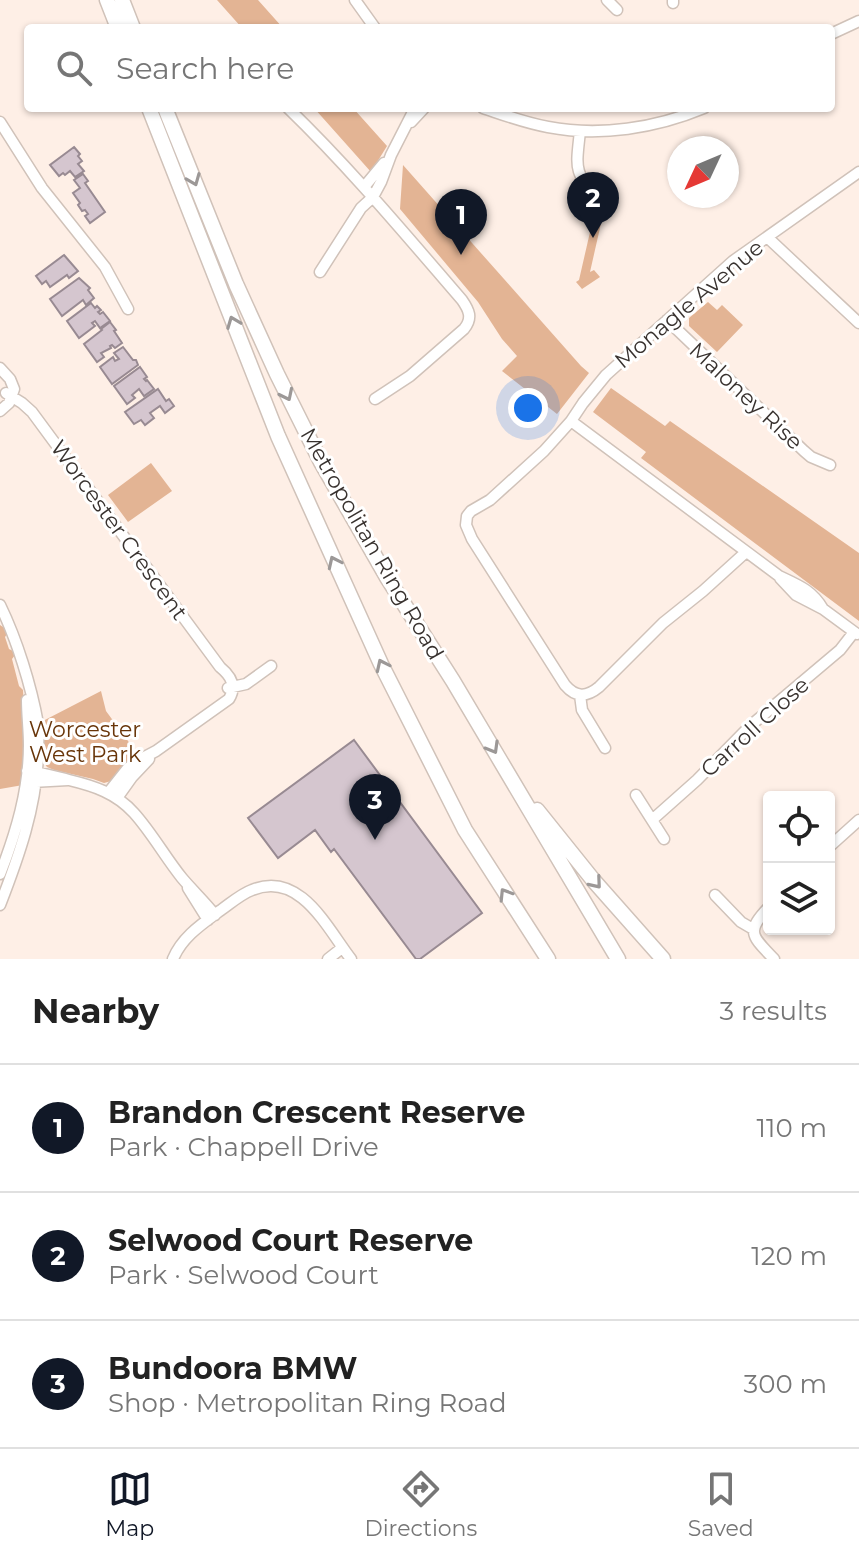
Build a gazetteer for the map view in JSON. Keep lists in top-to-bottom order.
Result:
{
  "streets": {
    "highway": ["Metropolitan Ring Road"],
    "street": [
      "Monagle Avenue",
      "Maloney Rise",
      "Worcester Crescent",
      "Carroll Close"
    ]
  },
  "crossings": [
    ["Monagle Avenue", "Maloney Rise"]
  ],
  "parks": ["Worcester West Park"],
  "north": "bottom left",
  "page": {
    "search": "Search here",
    "pins": ["2", "1", "3"],
    "heading": ["Nearby", "3 results"],
    "list": [
      {
        "mark": "1",
        "name": "Brandon Crescent Reserve",
        "note": "Park · Chappell Drive",
        "value": "110 m"
      },
      {
        "mark": "2",
        "name": "Selwood Court Reserve",
        "note": "Park · Selwood Court",
        "value": "120 m"
      },
      {
        "mark": "3",
        "name": "Bundoora BMW",
        "note": "Shop · Metropolitan Ring Road",
        "value": "300 m"
      }
    ],
    "nav": ["Map", "Directions", "Saved"]
  }
}
